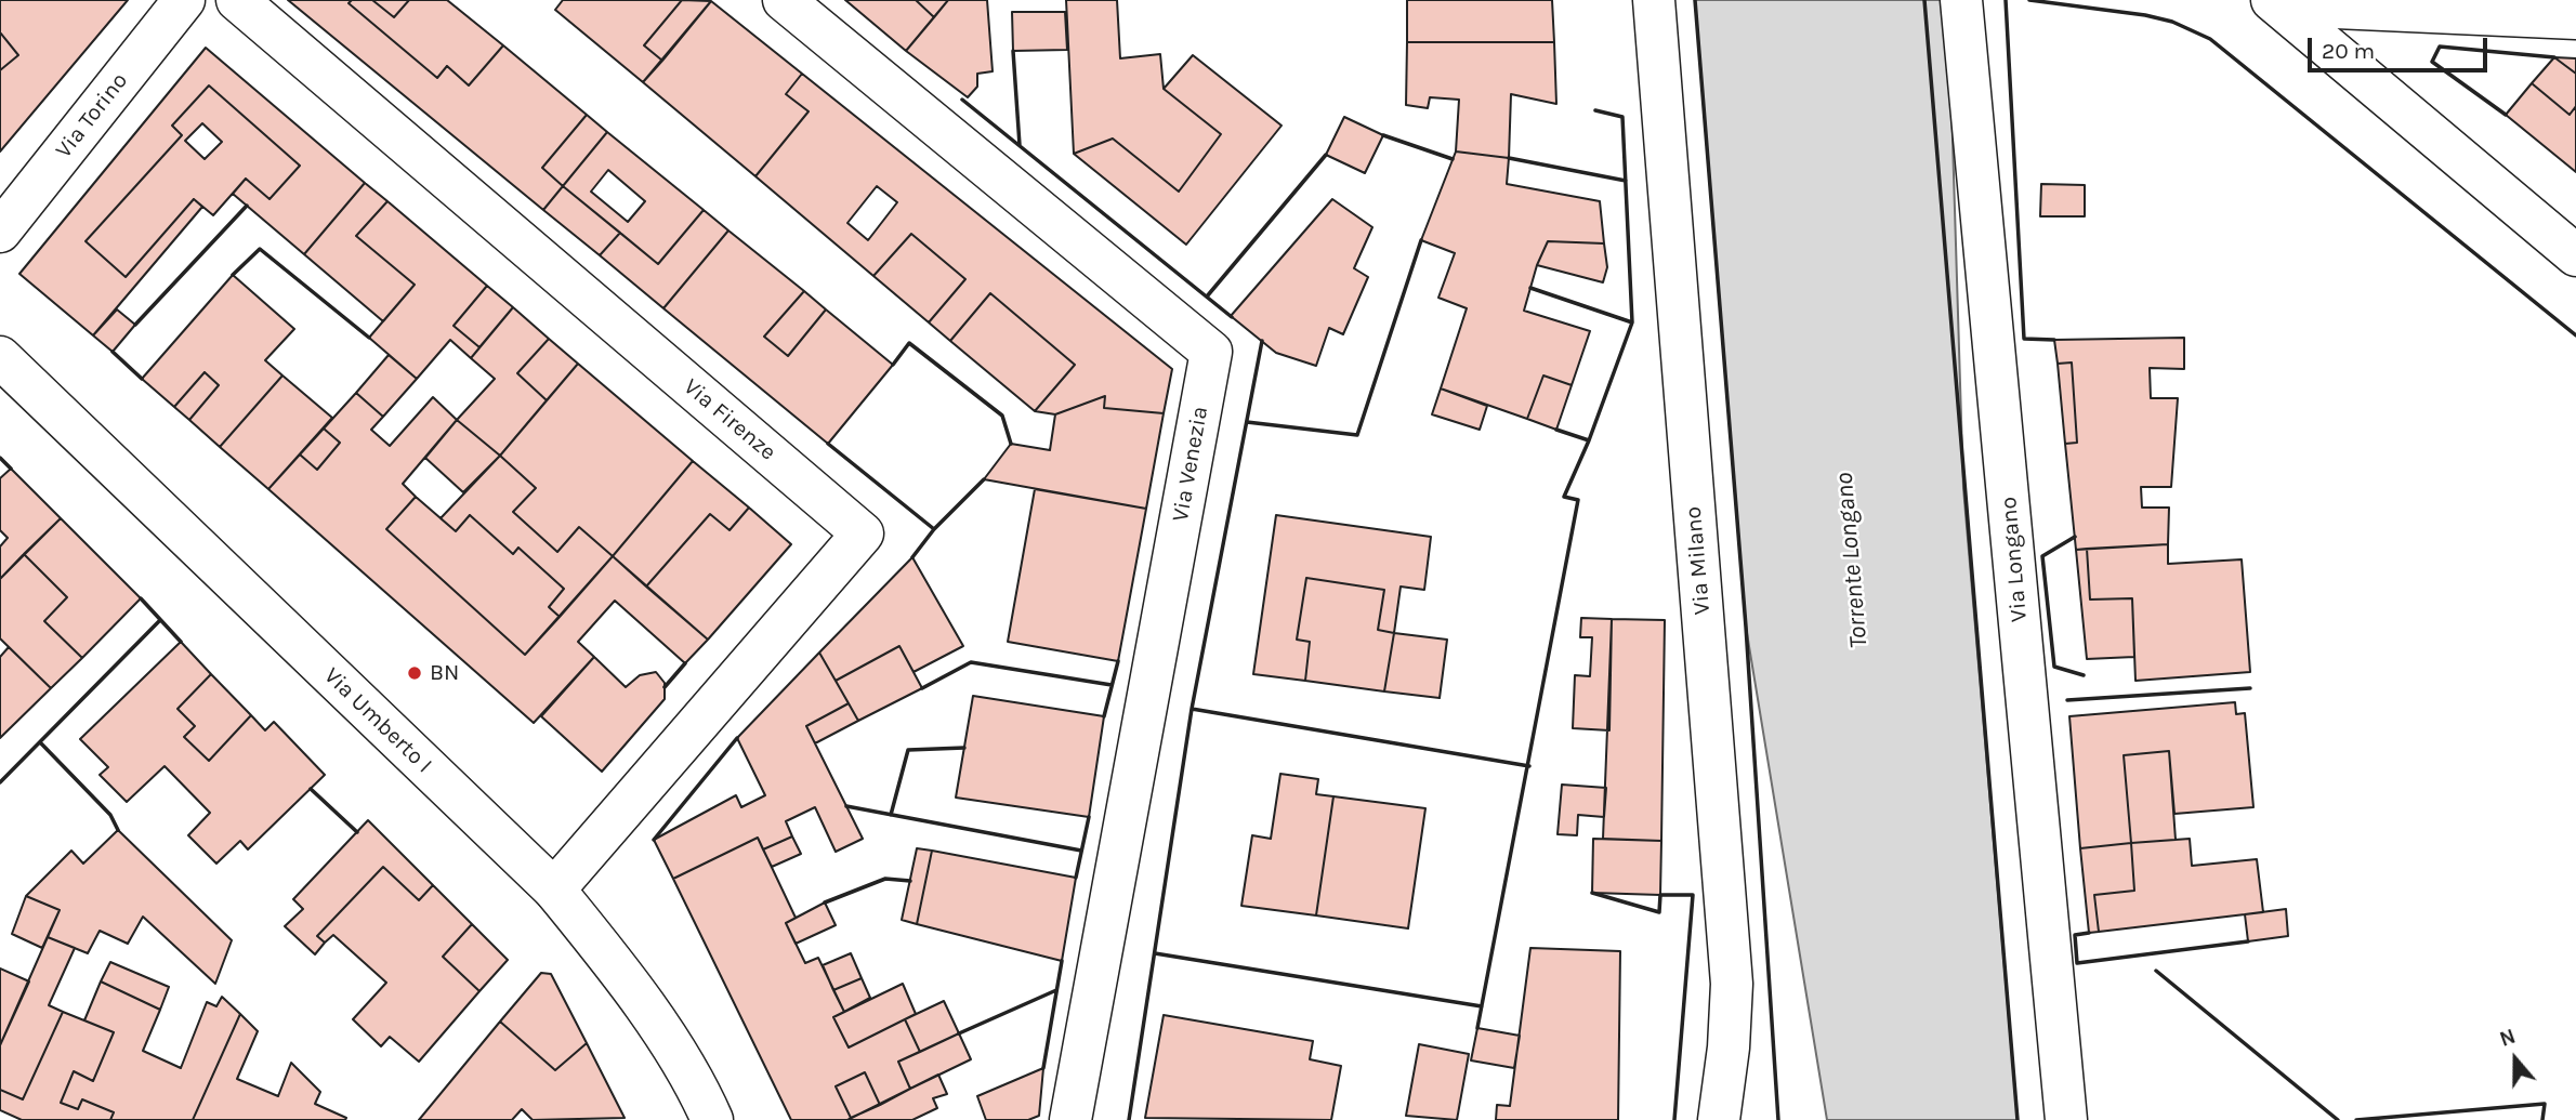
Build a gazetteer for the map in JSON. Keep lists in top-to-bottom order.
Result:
{
  "streets": {
    "street": [
      "Via Torino",
      "Via Firenze",
      "Via Venezia",
      "Via Longano",
      "Via Milano",
      "Via Umberto I"
    ]
  },
  "crossings": [
    ["Via Firenze", "Via Umberto I"]
  ],
  "water": ["Torrente Longano"],
  "places": ["BN"],
  "scale_bar": "20 m",
  "north": "top"
}
